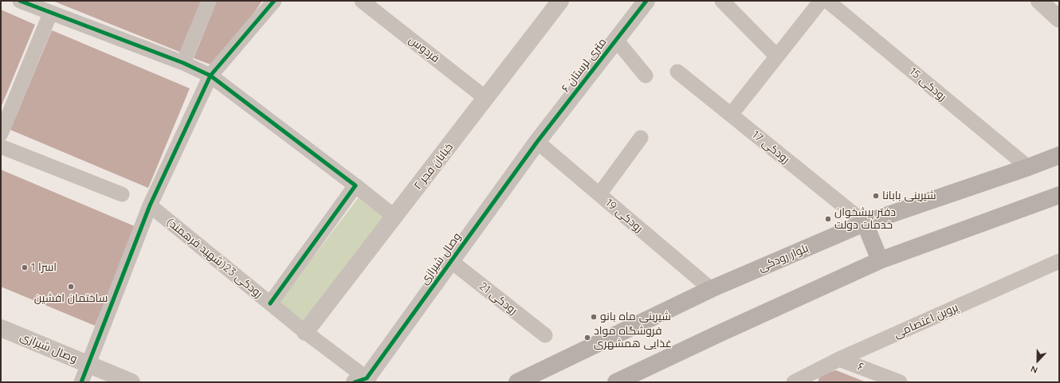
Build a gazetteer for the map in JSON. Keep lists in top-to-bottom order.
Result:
{
  "streets": {
    "main road": ["بلوار رودکی"],
    "street": [
      "فردوس",
      "۶ متری لرستان",
      "رودکی 15",
      "رودکی 17",
      "خیابان فجر ۲",
      "رودکی 19",
      "رودکی 23(شهید فرهمند)",
      "وصال شیرازی",
      "رودکی 21",
      "پروین اعتصامی",
      "۶"
    ]
  },
  "crossings": [
    ["فردوس", "خیابان فجر ۲"],
    ["۶ متری لرستان", "رودکی 19"],
    ["۶ متری لرستان", "وصال شیرازی"],
    ["رودکی 15", "بلوار رودکی"],
    ["رودکی 17", "بلوار رودکی"],
    ["خیابان فجر ۲", "رودکی 23(شهید فرهمند)"],
    ["رودکی 19", "بلوار رودکی"],
    ["رودکی 19", "وصال شیرازی"],
    ["رودکی 23(شهید فرهمند)", "وصال شیرازی"],
    ["وصال شیرازی", "رودکی 21"],
    ["پروین اعتصامی", "۶"]
  ],
  "places": [
    "شیرینی بابانا",
    "دفتر پیشخوان خدمات دولت",
    "اسرا 1",
    "ساختمان افشین",
    "شیرینی ماه بانو",
    "فروشگاه مواد غذایی همشهری"
  ],
  "north": "bottom"
}
